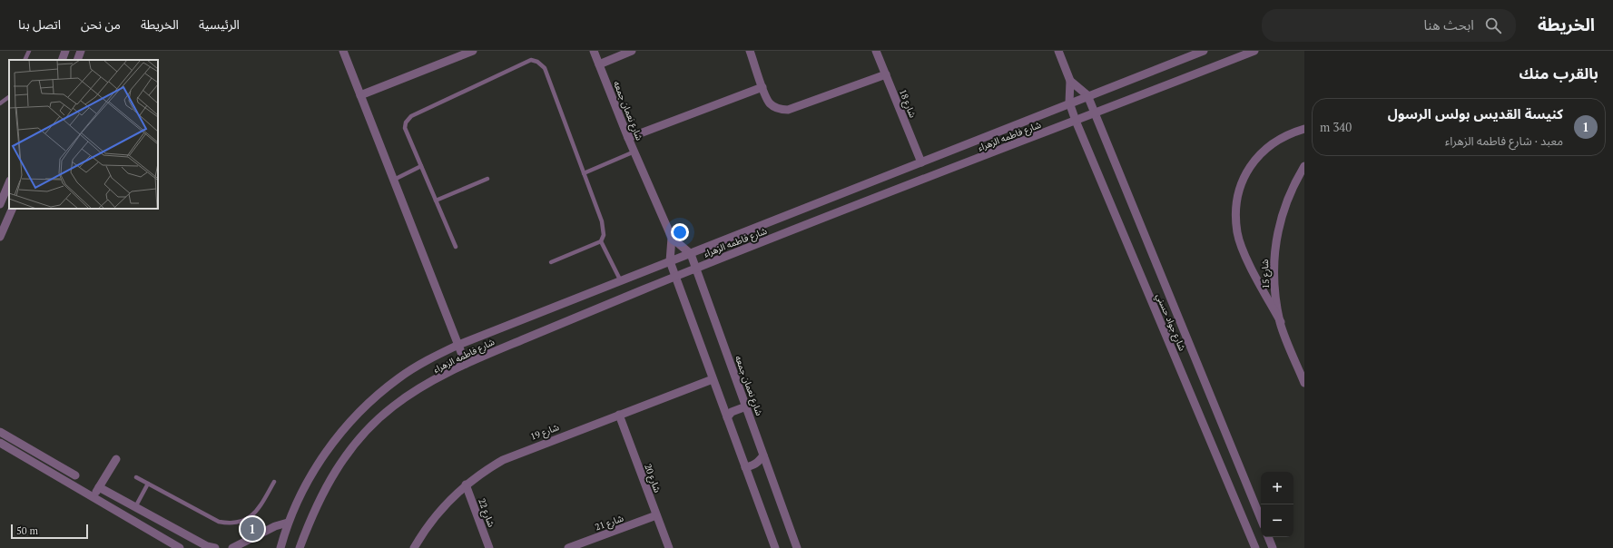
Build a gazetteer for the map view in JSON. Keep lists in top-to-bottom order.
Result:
{
  "streets": {
    "street": [
      "شارع 18",
      "شارع نعمان جمعه",
      "شارع فاطمه الزهراء",
      "شارع 15",
      "شارع جواد حسني",
      "شارع 19",
      "شارع 20",
      "شارع 22",
      "شارع 21"
    ]
  },
  "crossings": [
    ["شارع 18", "شارع فاطمه الزهراء"],
    ["شارع نعمان جمعه", "شارع فاطمه الزهراء"],
    ["شارع نعمان جمعه", "شارع 19"],
    ["شارع فاطمه الزهراء", "شارع جواد حسني"],
    ["شارع 19", "شارع 20"],
    ["شارع 19", "شارع 22"],
    ["شارع 20", "شارع 21"]
  ],
  "scale_bar": "50 m",
  "page": {
    "header": "الخريطة",
    "search": "ابحث هنا",
    "nav": [
      "الرئيسية",
      "الخريطة",
      "من نحن",
      "اتصل بنا"
    ],
    "heading": "بالقرب منك",
    "list": [
      {
        "mark": "1",
        "name": "كنيسة القديس بولس الرسول",
        "note": "معبد · شارع فاطمه الزهراء",
        "value": "340 m"
      }
    ],
    "map_buttons": ["+", "−"],
    "pins": "1",
    "scale": "50 m"
  }
}
